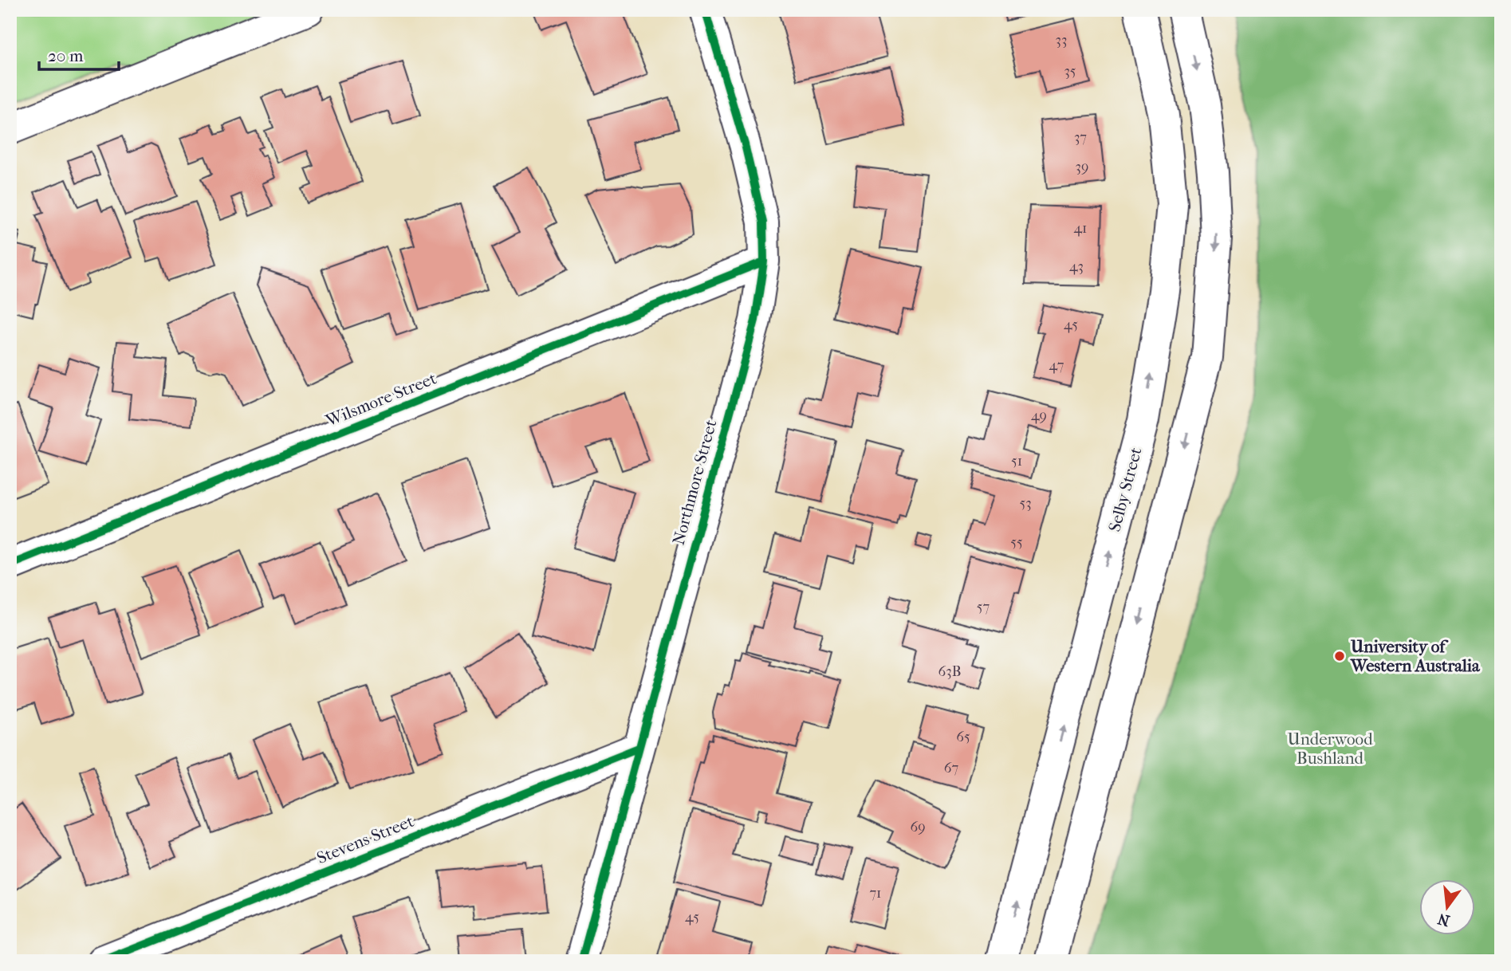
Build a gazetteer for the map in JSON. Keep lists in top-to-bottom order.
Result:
{
  "streets": {
    "street": [
      "Wilsmore Street",
      "Northmore Street",
      "Selby Street",
      "Stevens Street"
    ]
  },
  "crossings": [
    ["Wilsmore Street", "Northmore Street"],
    ["Northmore Street", "Stevens Street"]
  ],
  "parks": ["Underwood Bushland"],
  "places": ["University of Western Australia"],
  "house_numbers": [
    "33",
    "35",
    "37",
    "39",
    "41",
    "43",
    "45",
    "47",
    "49",
    "51",
    "53",
    "55",
    "57",
    "63B",
    "65",
    "67",
    "69",
    "71",
    "45"
  ],
  "scale_bar": "20 m",
  "north": "bottom"
}
